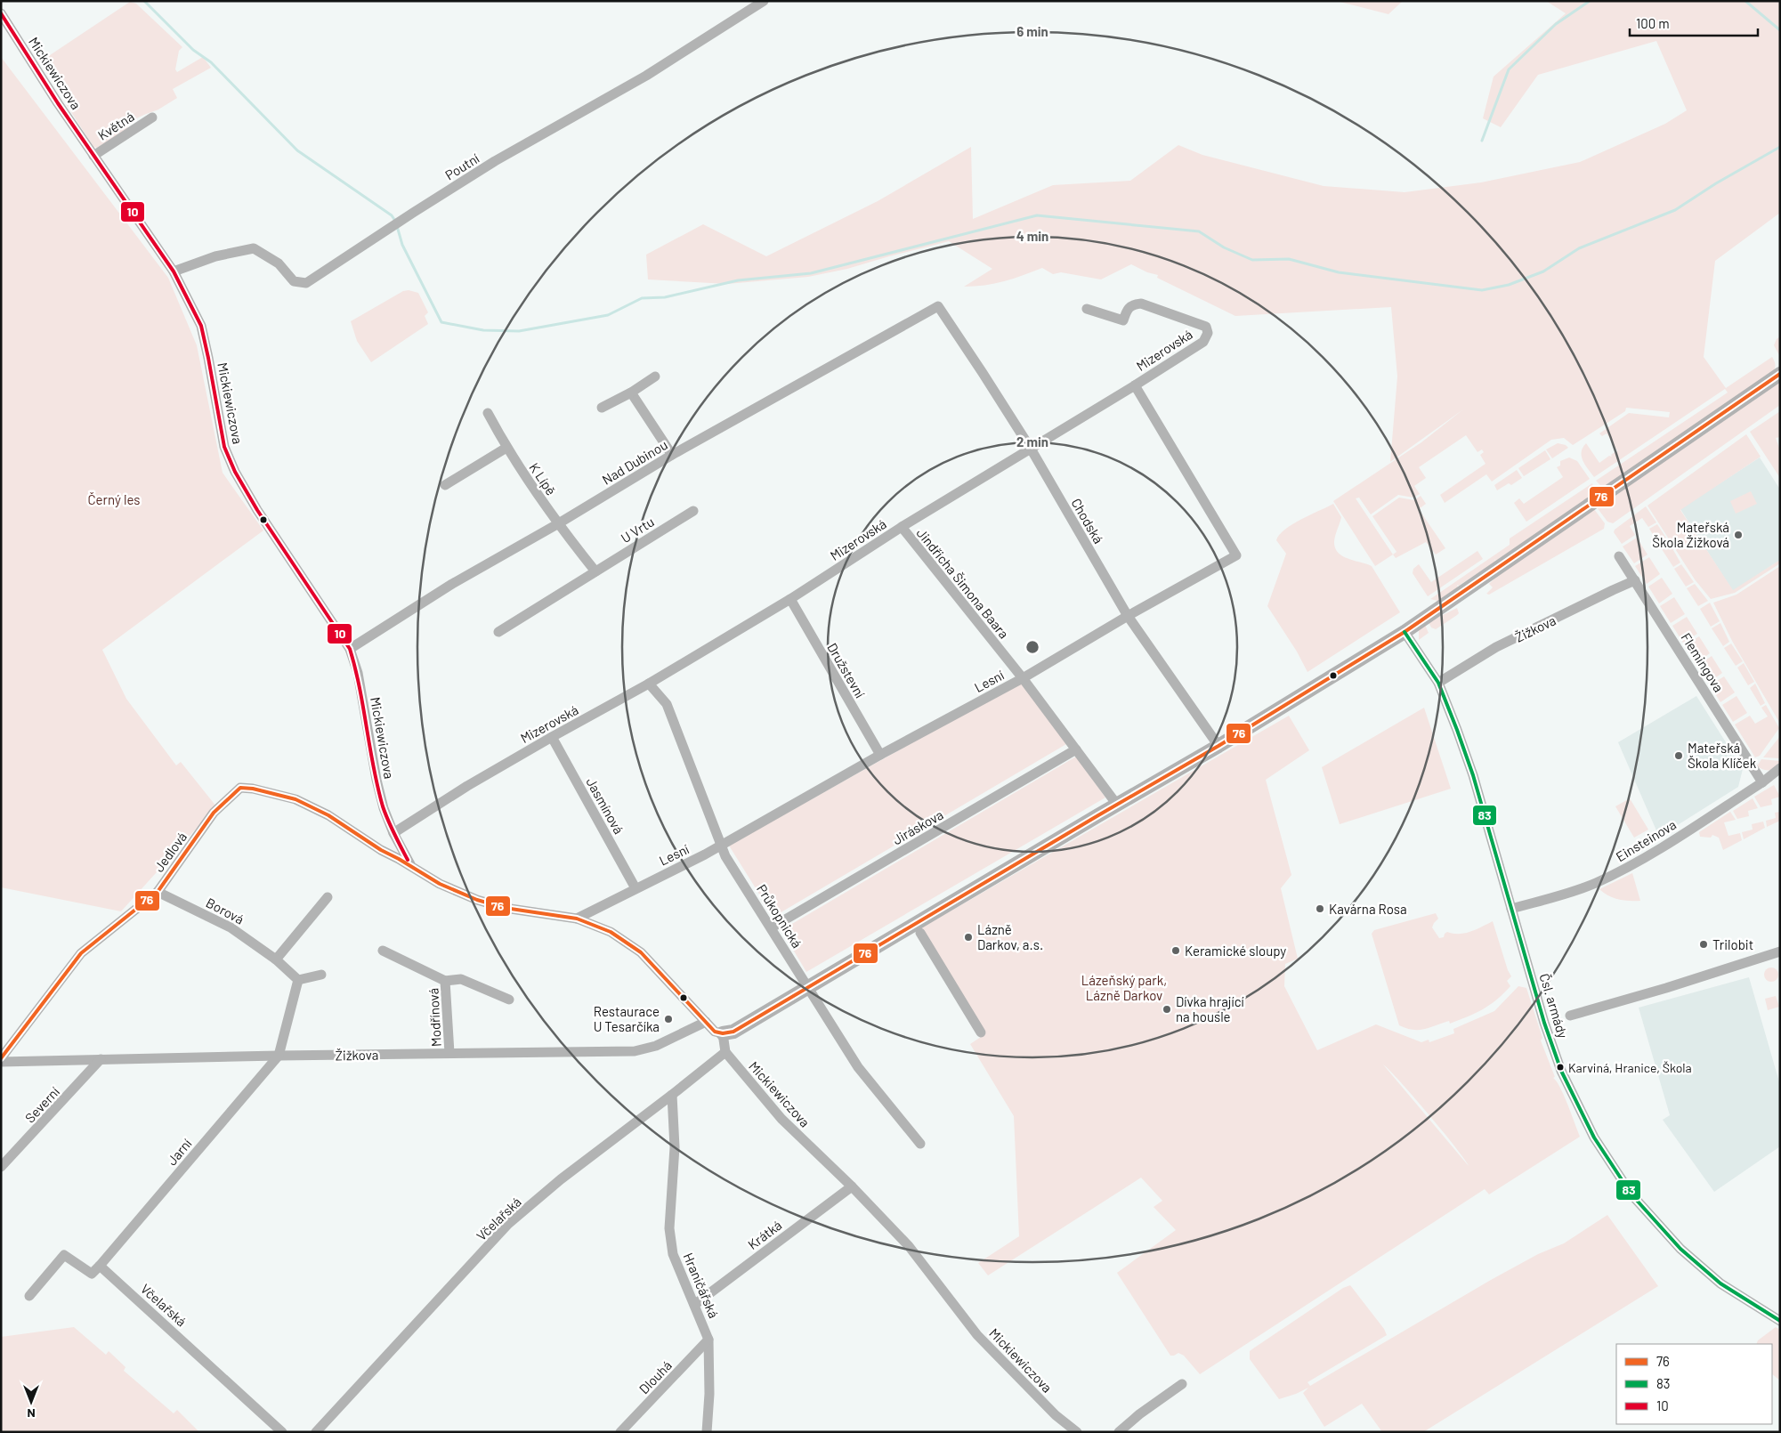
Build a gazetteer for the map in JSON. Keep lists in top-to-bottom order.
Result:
{
  "streets": {
    "street": [
      "Mickiewiczova",
      "Květná",
      "Poutní",
      "Mizerovská",
      "Nad Dubinou",
      "K Lípě",
      "Chodská",
      "U Vrtu",
      "Jindřicha Šimona Baara",
      "Žižkova",
      "Flemingova",
      "Družstevní",
      "Lesní",
      "Jasmínová",
      "Jiráskova",
      "Einsteinova",
      "Jedlová",
      "Borová",
      "Průkopnická",
      "Čsl. armády",
      "Modřínová",
      "Severní",
      "Jarní",
      "Včelařská",
      "Krátká",
      "Hraničářská",
      "Dlouhá"
    ]
  },
  "crossings": [
    ["Mickiewiczova", "Květná"],
    ["Mickiewiczova", "Poutní"],
    ["Mickiewiczova", "Mizerovská"],
    ["Mickiewiczova", "Nad Dubinou"],
    ["Mickiewiczova", "Žižkova"],
    ["Mickiewiczova", "Lesní"],
    ["Mickiewiczova", "Jedlová"],
    ["Mickiewiczova", "Včelařská"],
    ["Mickiewiczova", "Krátká"],
    ["Mizerovská", "Chodská"],
    ["Mizerovská", "Jindřicha Šimona Baara"],
    ["Mizerovská", "Družstevní"],
    ["Mizerovská", "Lesní"],
    ["Mizerovská", "Jasmínová"],
    ["Mizerovská", "Průkopnická"],
    ["Nad Dubinou", "K Lípě"],
    ["Nad Dubinou", "Chodská"],
    ["Chodská", "Lesní"],
    ["Jindřicha Šimona Baara", "Lesní"],
    ["Jindřicha Šimona Baara", "Jiráskova"],
    ["Žižkova", "Flemingova"],
    ["Žižkova", "Čsl. armády"],
    ["Žižkova", "Modřínová"],
    ["Žižkova", "Severní"],
    ["Žižkova", "Jarní"],
    ["Flemingova", "Einsteinova"],
    ["Družstevní", "Lesní"],
    ["Lesní", "Jasmínová"],
    ["Lesní", "Průkopnická"],
    ["Jiráskova", "Průkopnická"],
    ["Einsteinova", "Čsl. armády"],
    ["Jedlová", "Borová"],
    ["Jarní", "Včelařská"],
    ["Včelařská", "Hraničářská"],
    ["Krátká", "Hraničářská"],
    ["Hraničářská", "Dlouhá"]
  ],
  "parks": ["Černý les", "Lázeňský park, Lázně Darkov"],
  "places": [
    "Mateřská Škola Žižková",
    "Mateřská Škola Klíček",
    "Kavárna Rosa",
    "Lázně Darkov, a.s.",
    "Trilobit",
    "Keramické sloupy",
    "Dívka hrající na housle",
    "Restaurace U Tesarčíka",
    "Karviná, Hranice, Škola"
  ],
  "lines": ["transit line 10", "transit line 76", "transit line 83"],
  "legend": ["76", "83", "10"],
  "scale_bar": "100 m",
  "north": "bottom",
  "rings": ["6 min", "4 min", "2 min"]
}
